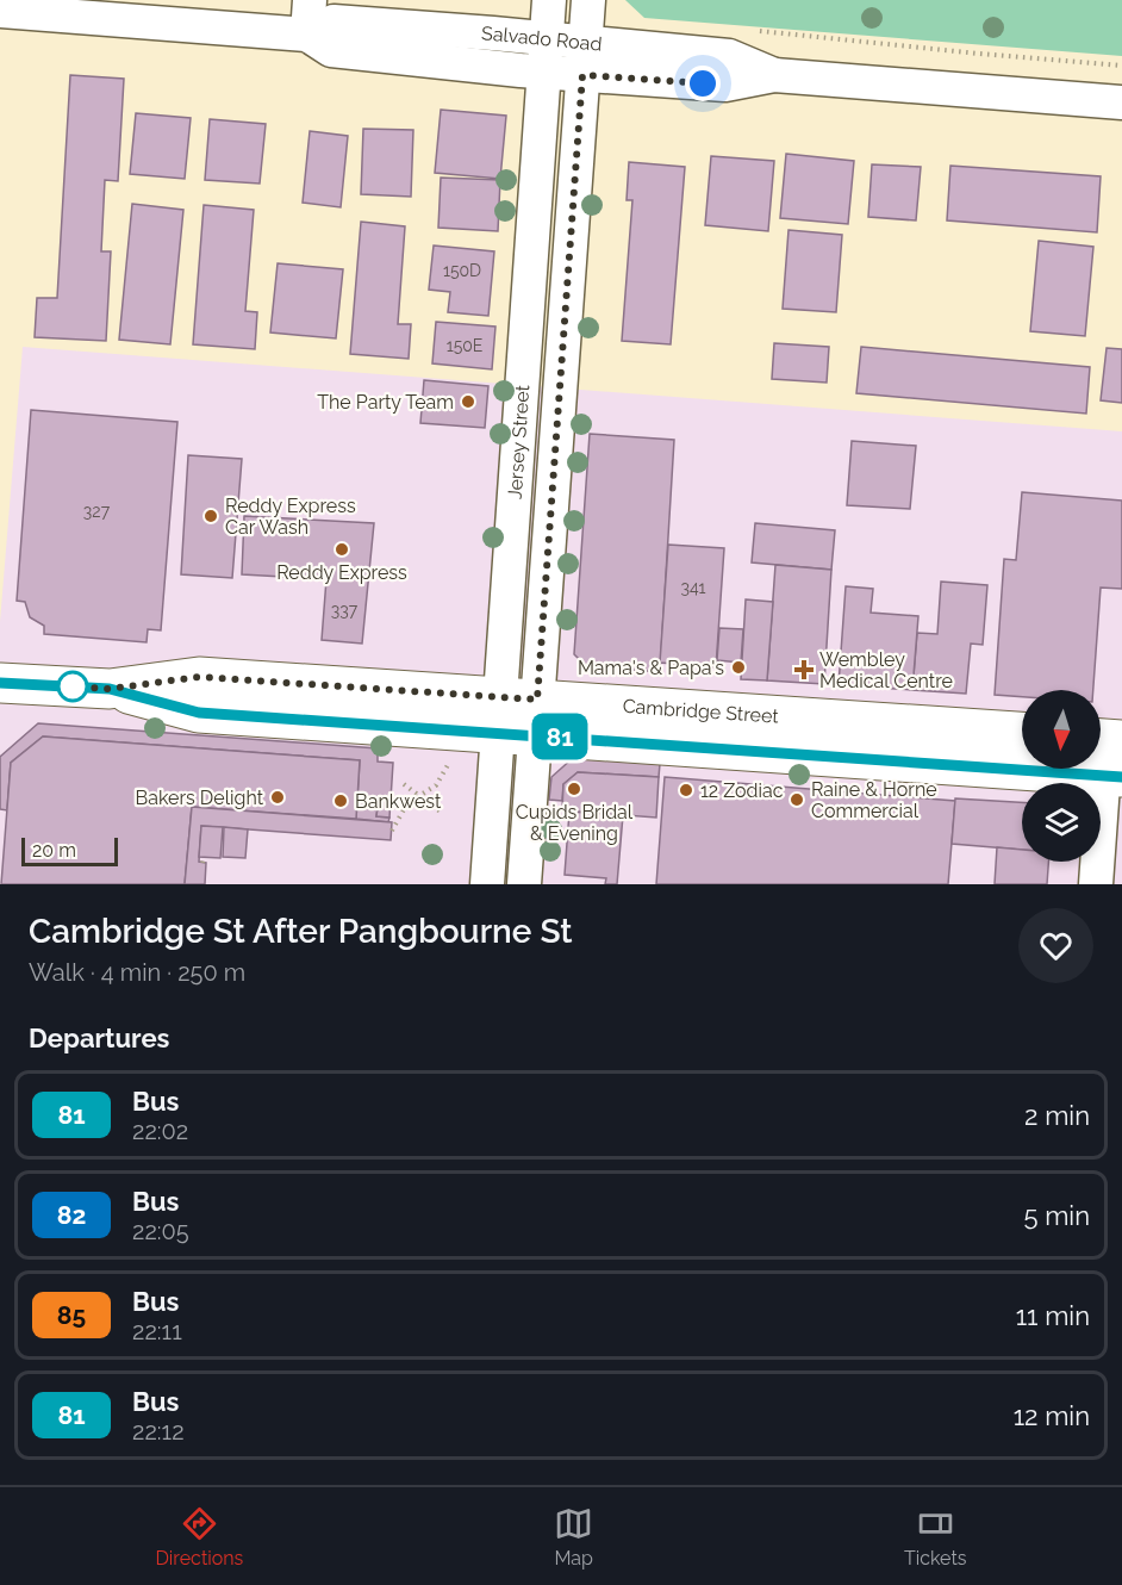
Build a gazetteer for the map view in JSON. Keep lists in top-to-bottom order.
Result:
{
  "streets": {
    "main road": ["Cambridge Street"],
    "street": ["Salvado Road", "Jersey Street"]
  },
  "crossings": [
    ["Salvado Road", "Jersey Street"],
    ["Jersey Street", "Cambridge Street"]
  ],
  "places": {
    "other": [
      "The Party Team",
      "Reddy Express Car Wash",
      "Reddy Express",
      "Mama's & Papa's",
      "Cupids Bridal & Evening",
      "12 Zodiac",
      "Bakers Delight",
      "Raine & Horne Commercial",
      "Bankwest"
    ],
    "health": ["Wembley Medical Centre"]
  },
  "lines": ["bus line 81"],
  "house_numbers": [
    "150D",
    "150E",
    "327",
    "341",
    "337"
  ],
  "scale_bar": "20 m",
  "north": "bottom",
  "page": {
    "on_map": "81",
    "scale": "20 m",
    "heading": [
      ["Cambridge St After Pangbourne St", "Walk · 4 min · 250 m"],
      "Departures"
    ],
    "list": [
      {
        "mark": "81",
        "name": "Bus",
        "note": "22:02",
        "value": "2 min"
      },
      {
        "mark": "82",
        "name": "Bus",
        "note": "22:05",
        "value": "5 min"
      },
      {
        "mark": "85",
        "name": "Bus",
        "note": "22:11",
        "value": "11 min"
      },
      {
        "mark": "81",
        "name": "Bus",
        "note": "22:12",
        "value": "12 min"
      }
    ],
    "tabs": ["Directions", "Map", "Tickets"]
  }
}
